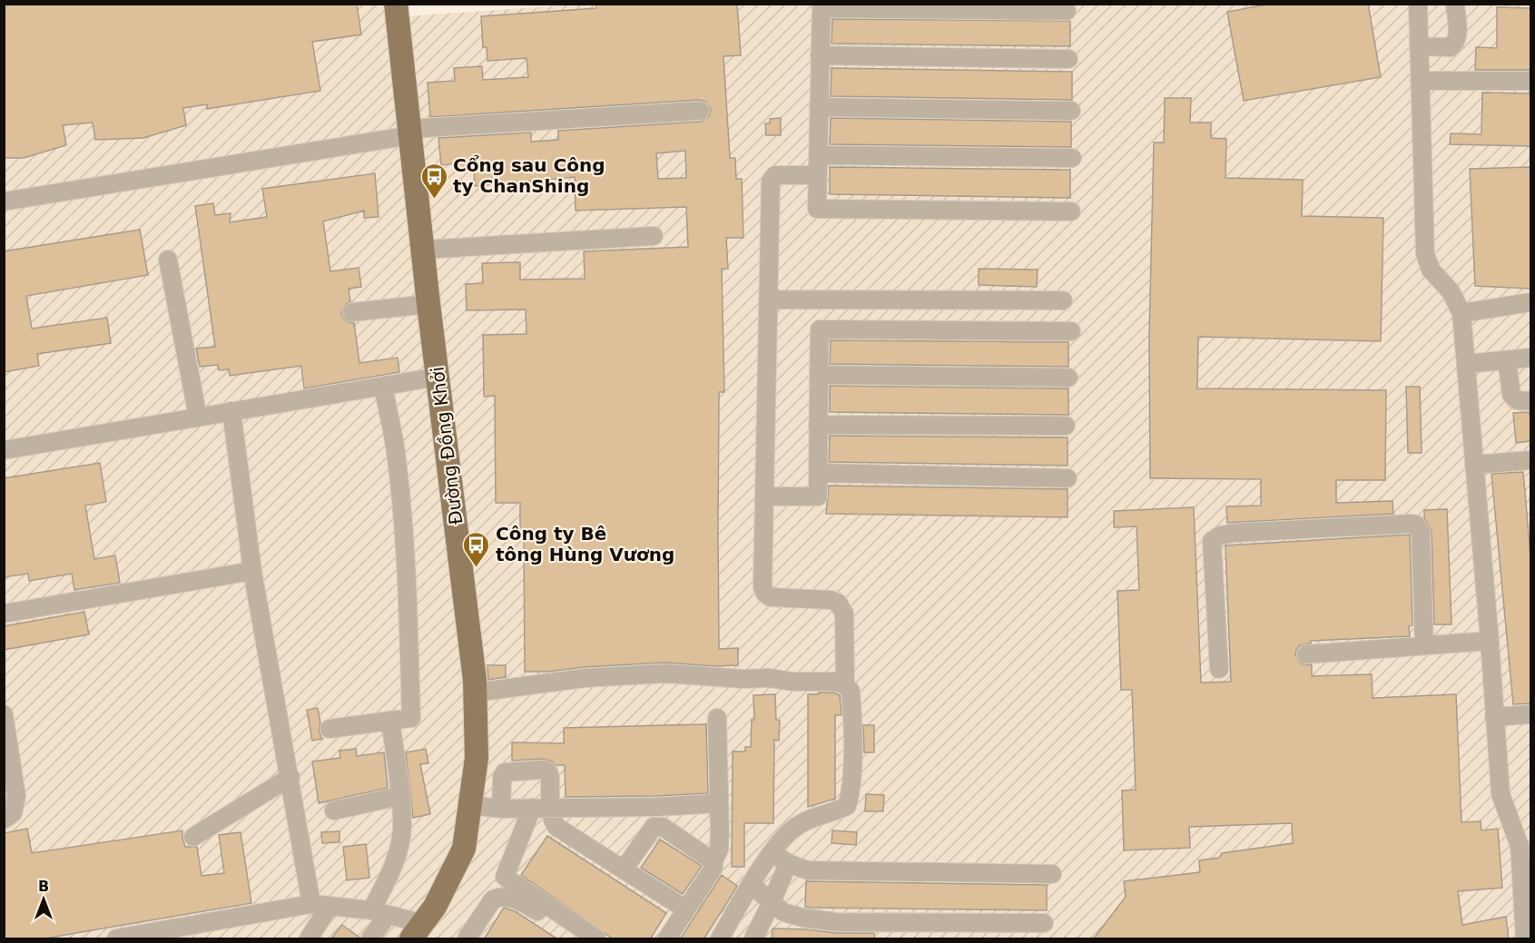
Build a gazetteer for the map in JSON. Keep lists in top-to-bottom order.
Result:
{
  "streets": {
    "main road": ["Đường Đồng Khởi"]
  },
  "places": {
    "bus stop": ["Cổng sau Công ty ChanShing", "Công ty Bê tông Hùng Vương"]
  },
  "north": "top"
}
